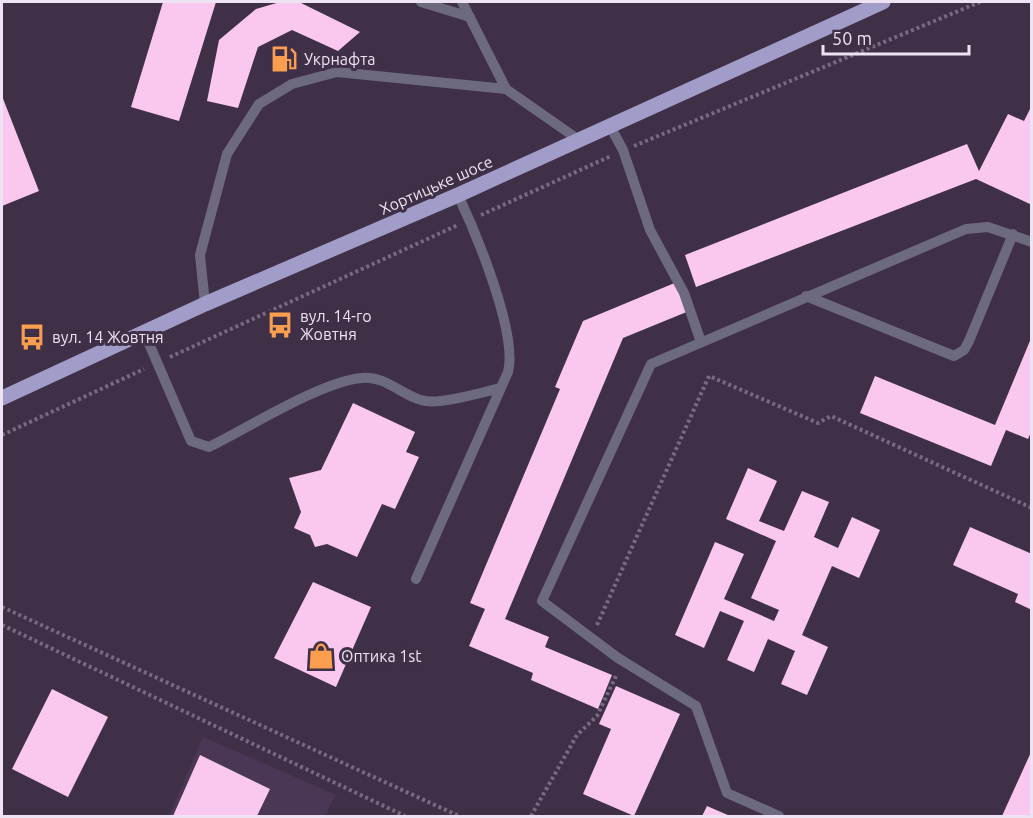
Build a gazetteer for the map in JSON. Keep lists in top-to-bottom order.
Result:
{
  "streets": {
    "main road": ["Хортицьке шосе"]
  },
  "places": {
    "fuel station": ["Укрнафта"],
    "bus stop": ["вул. 14-го Жовтня", "вул. 14 Жовтня"],
    "shop": ["Оптика 1st"]
  },
  "scale_bar": "50 m"
}
